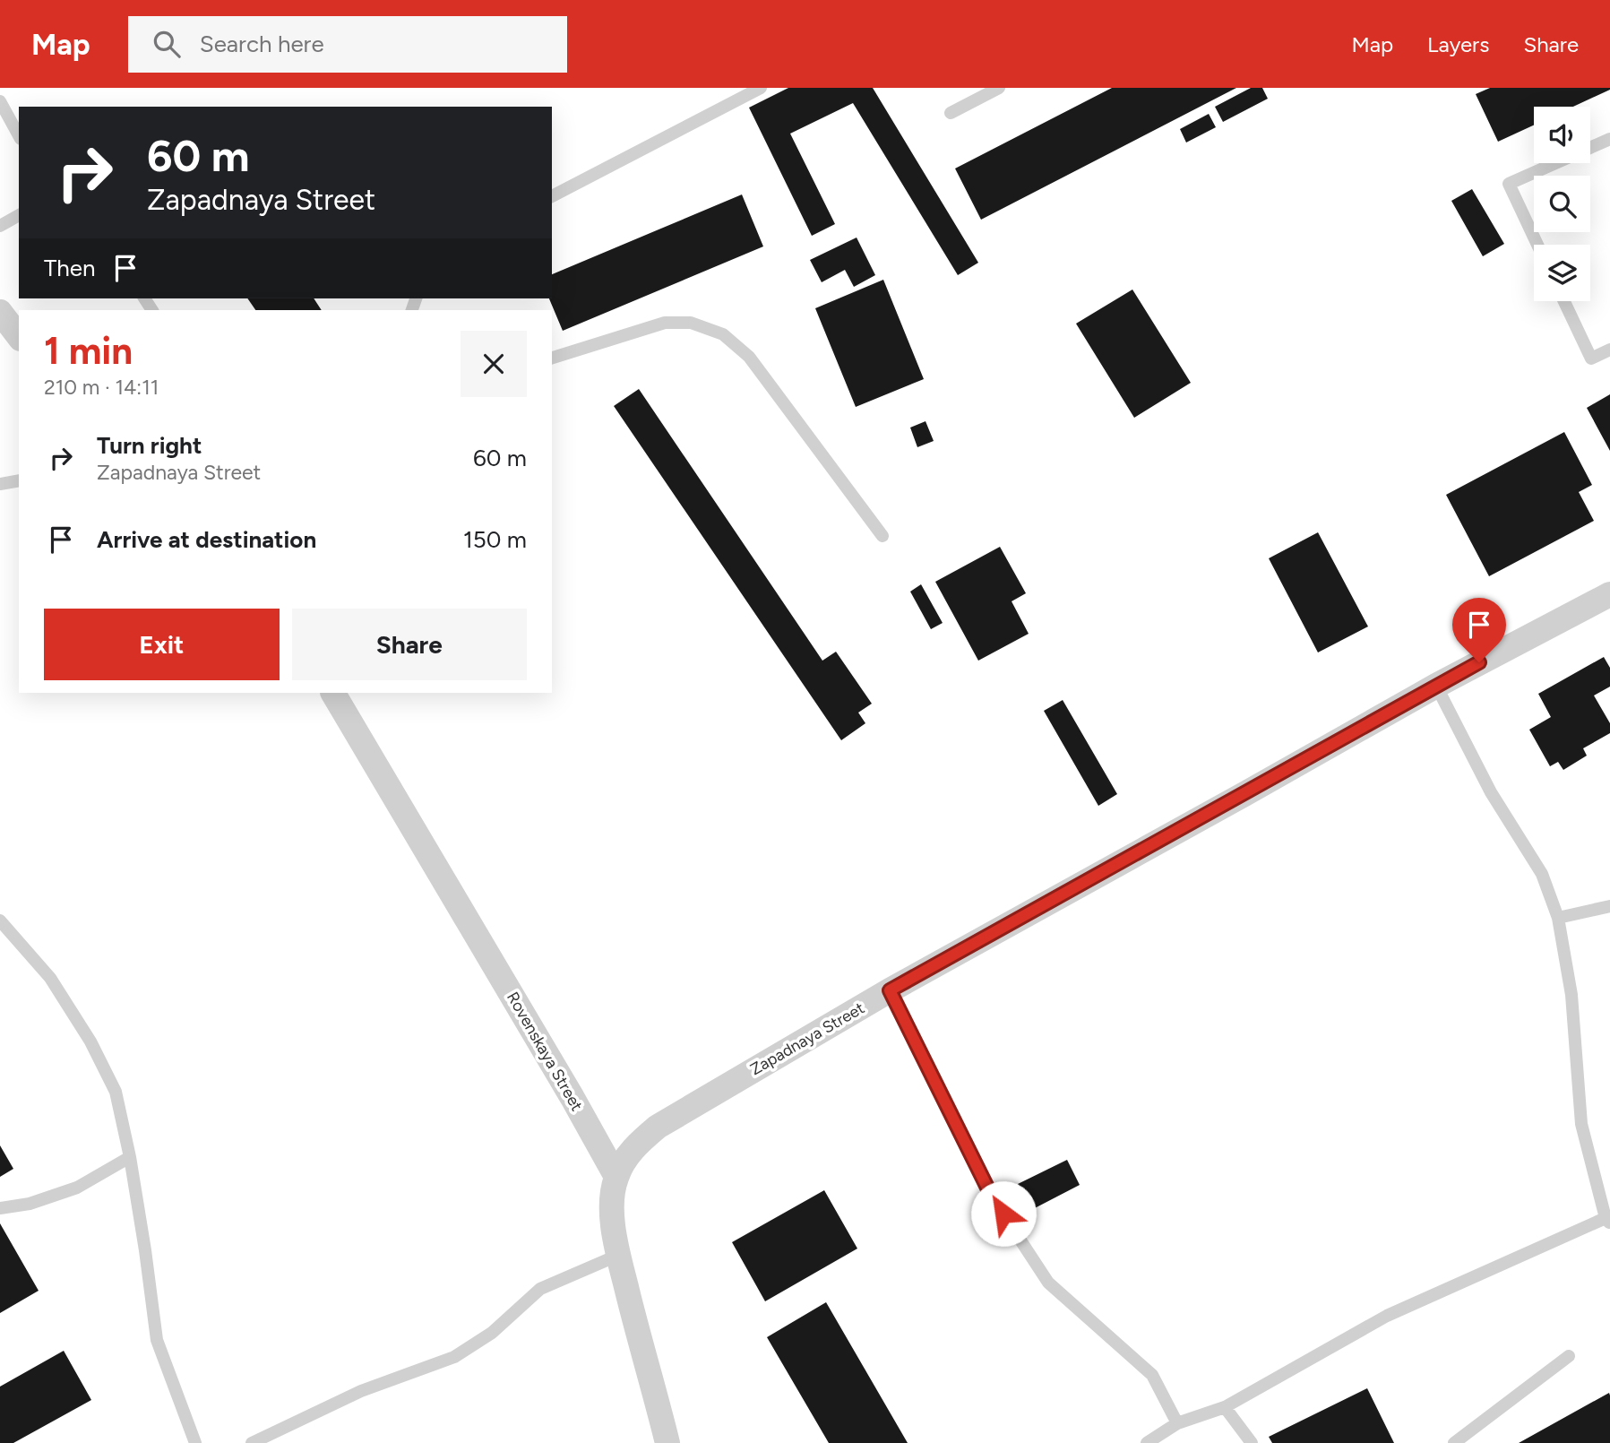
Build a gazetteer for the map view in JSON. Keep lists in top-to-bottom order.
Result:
{
  "streets": {
    "street": ["Zapadnaya Street", "Rovenskaya Street"]
  },
  "crossings": [
    ["Zapadnaya Street", "Rovenskaya Street"]
  ],
  "page": {
    "header": "Map",
    "search": "Search here",
    "nav": ["Map", "Layers", "Share"],
    "turn": ["60 m", "Zapadnaya Street"],
    "then": "Then",
    "heading": ["1 min", "210 m · 14:11"],
    "list": [
      {
        "name": "Turn right",
        "note": "Zapadnaya Street",
        "value": "60 m"
      },
      {
        "name": "Arrive at destination",
        "value": "150 m"
      }
    ],
    "buttons": ["Exit", "Share"]
  }
}
